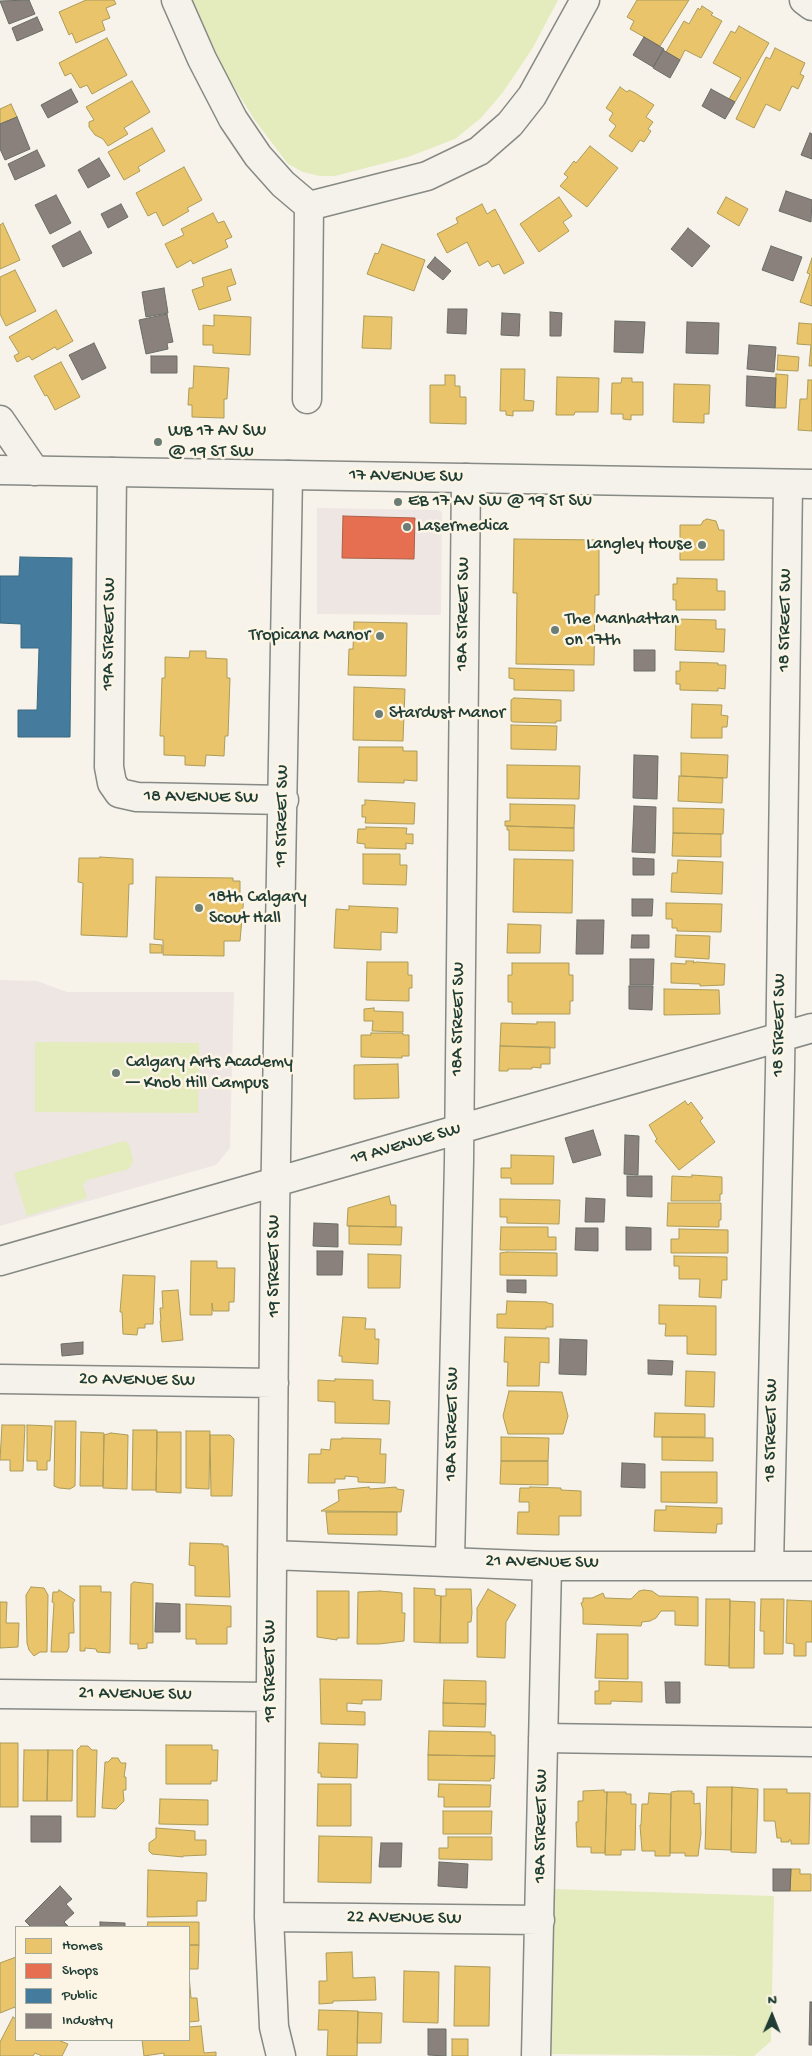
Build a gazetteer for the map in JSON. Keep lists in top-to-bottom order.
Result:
{
  "streets": {
    "street": [
      "17 AVENUE SW",
      "18A STREET SW",
      "18 STREET SW",
      "19A STREET SW",
      "18 AVENUE SW",
      "19 STREET SW",
      "19 AVENUE SW",
      "20 AVENUE SW",
      "21 AVENUE SW",
      "22 AVENUE SW"
    ]
  },
  "crossings": [
    ["17 AVENUE SW", "18A STREET SW"],
    ["17 AVENUE SW", "18 STREET SW"],
    ["17 AVENUE SW", "19A STREET SW"],
    ["17 AVENUE SW", "19 STREET SW"],
    ["18A STREET SW", "19 AVENUE SW"],
    ["18A STREET SW", "21 AVENUE SW"],
    ["18A STREET SW", "22 AVENUE SW"],
    ["18 STREET SW", "19 AVENUE SW"],
    ["18 STREET SW", "21 AVENUE SW"],
    ["19A STREET SW", "18 AVENUE SW"],
    ["18 AVENUE SW", "19 STREET SW"],
    ["19 STREET SW", "19 AVENUE SW"],
    ["19 STREET SW", "20 AVENUE SW"],
    ["19 STREET SW", "21 AVENUE SW"],
    ["19 STREET SW", "22 AVENUE SW"]
  ],
  "places": [
    "WB 17 AV SW @ 19 ST SW",
    "EB 17 AV SW @ 19 ST SW",
    "Lasermedica",
    "Langley House",
    "The Manhattan on 17th",
    "Tropicana Manor",
    "Stardust Manor",
    "18th Calgary Scout Hall",
    "Calgary Arts Academy — Knob Hill Campus"
  ],
  "legend": [
    "Homes",
    "Shops",
    "Public",
    "Industry"
  ],
  "north": "top"
}
